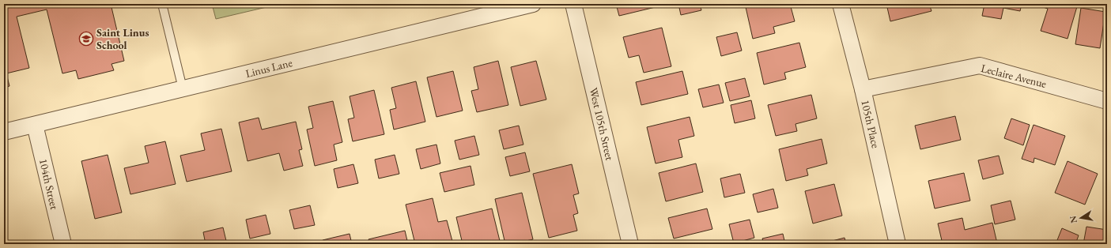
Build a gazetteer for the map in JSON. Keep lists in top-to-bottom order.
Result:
{
  "streets": {
    "street": [
      "Linus Lane",
      "Leclaire Avenue",
      "West 105th Street",
      "105th Place",
      "104th Street"
    ]
  },
  "crossings": [
    ["Linus Lane", "104th Street"],
    ["Leclaire Avenue", "105th Place"]
  ],
  "places": {
    "school or university": ["Saint Linus School"]
  },
  "north": "left"
}
